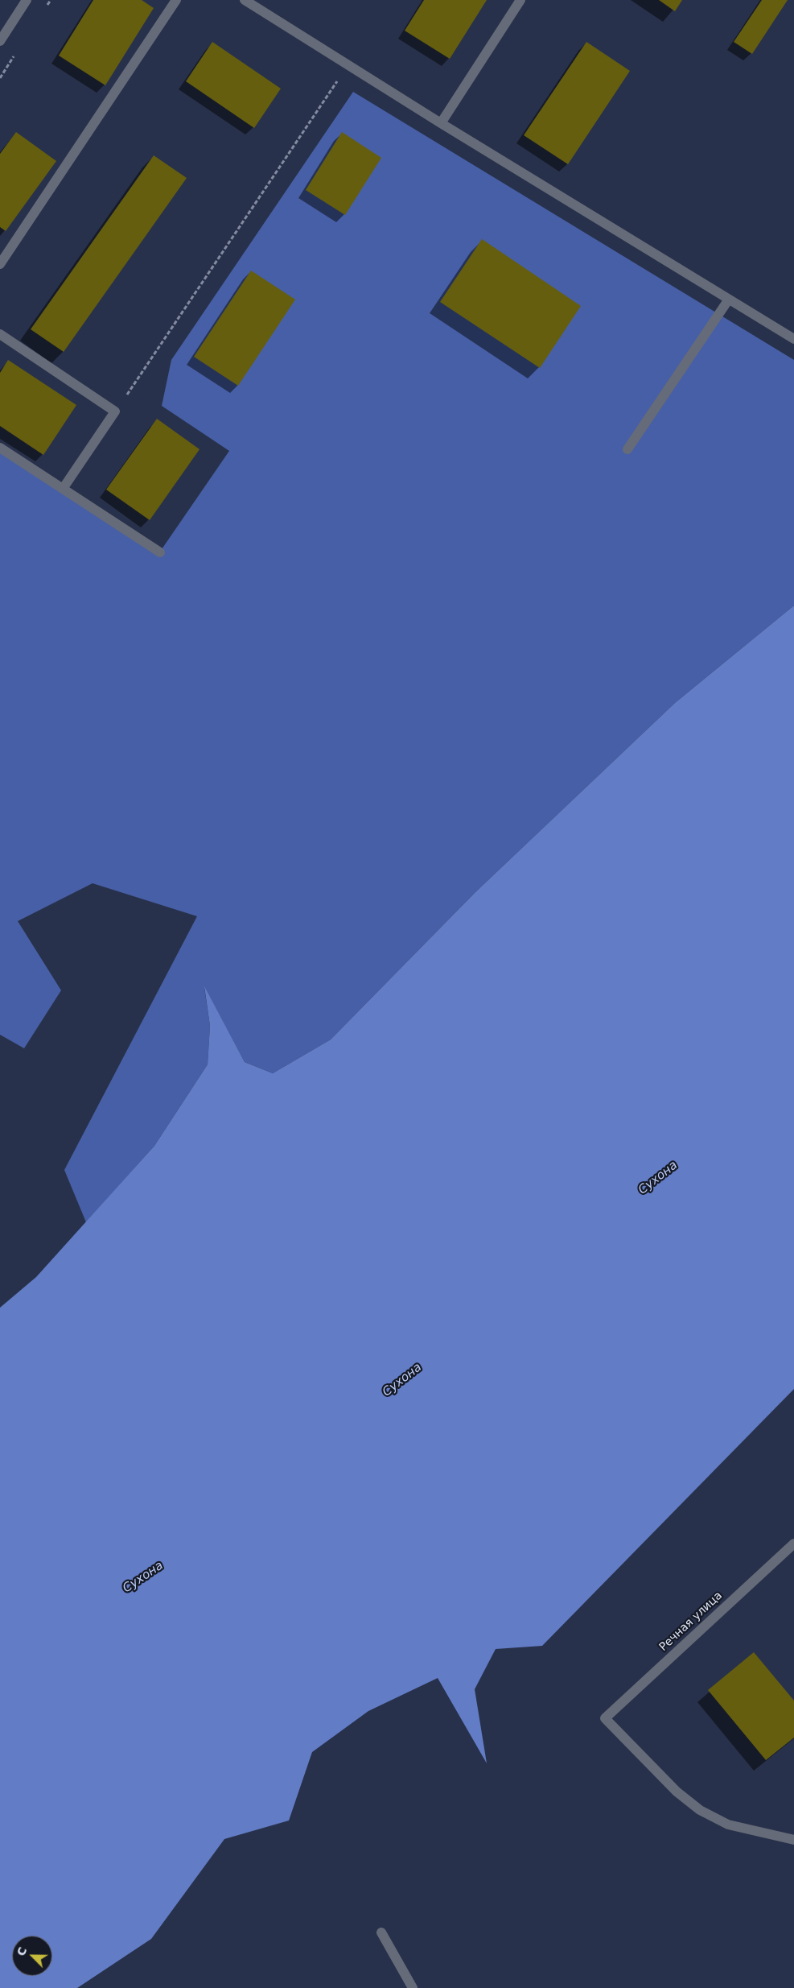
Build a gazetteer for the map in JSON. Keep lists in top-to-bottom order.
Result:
{
  "streets": {
    "street": ["Речная улица"]
  },
  "water": ["Сухона"],
  "north": "top left"
}
